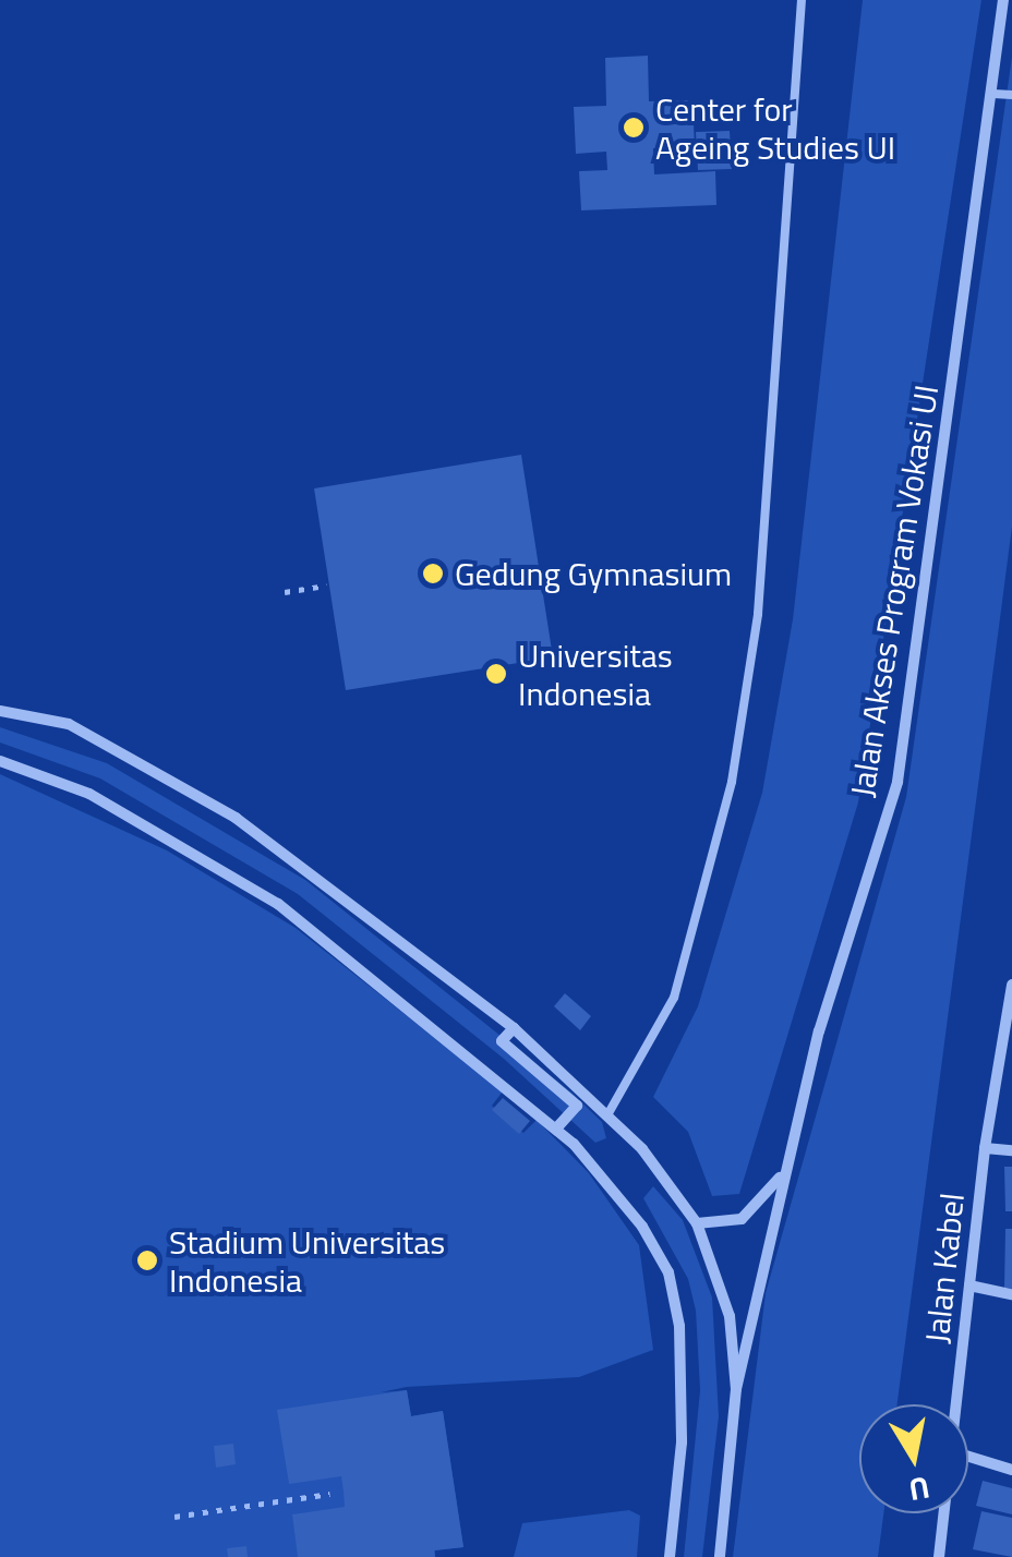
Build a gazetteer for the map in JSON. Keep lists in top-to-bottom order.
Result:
{
  "streets": {
    "street": ["Jalan Akses Program Vokasi UI", "Jalan Kabel"]
  },
  "places": [
    "Center for Ageing Studies UI",
    "Gedung Gymnasium",
    "Universitas Indonesia",
    "Stadium Universitas Indonesia"
  ],
  "north": "bottom"
}
